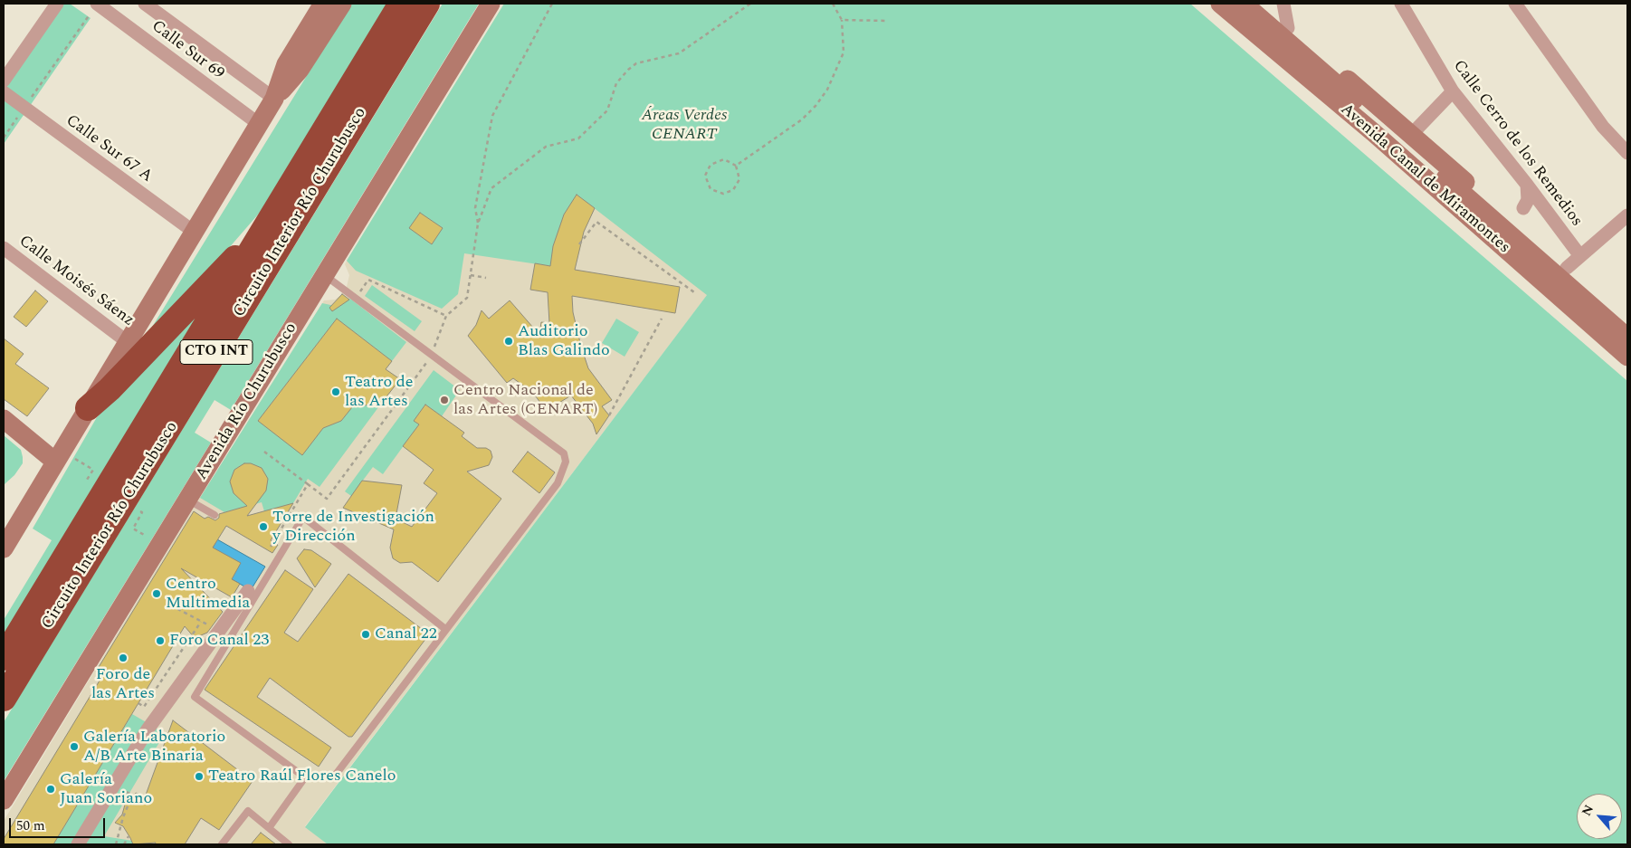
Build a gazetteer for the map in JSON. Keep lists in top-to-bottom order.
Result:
{
  "streets": {
    "highway": ["Circuito Interior Río Churubusco", "CTO INT"],
    "main road": ["Avenida Canal de Miramontes", "Avenida Río Churubusco"],
    "street": [
      "Calle Sur 69",
      "Calle Cerro de los Remedios",
      "Calle Sur 67 A",
      "Calle Moisés Sáenz"
    ]
  },
  "crossings": [
    ["Calle Cerro de los Remedios", "Avenida Canal de Miramontes"]
  ],
  "parks": ["Áreas Verdes CENART"],
  "places": [
    "Auditorio Blas Galindo",
    "Teatro de las Artes",
    "Centro Nacional de las Artes (CENART)",
    "Torre de Investigación y Dirección",
    "Centro Multimedia",
    "Canal 22",
    "Foro Canal 23",
    "Foro de las Artes",
    "Galería Laboratorio A/B Arte Binaria",
    "Teatro Raúl Flores Canelo",
    "Galería Juan Soriano"
  ],
  "scale_bar": "50 m",
  "north": "top left"
}
